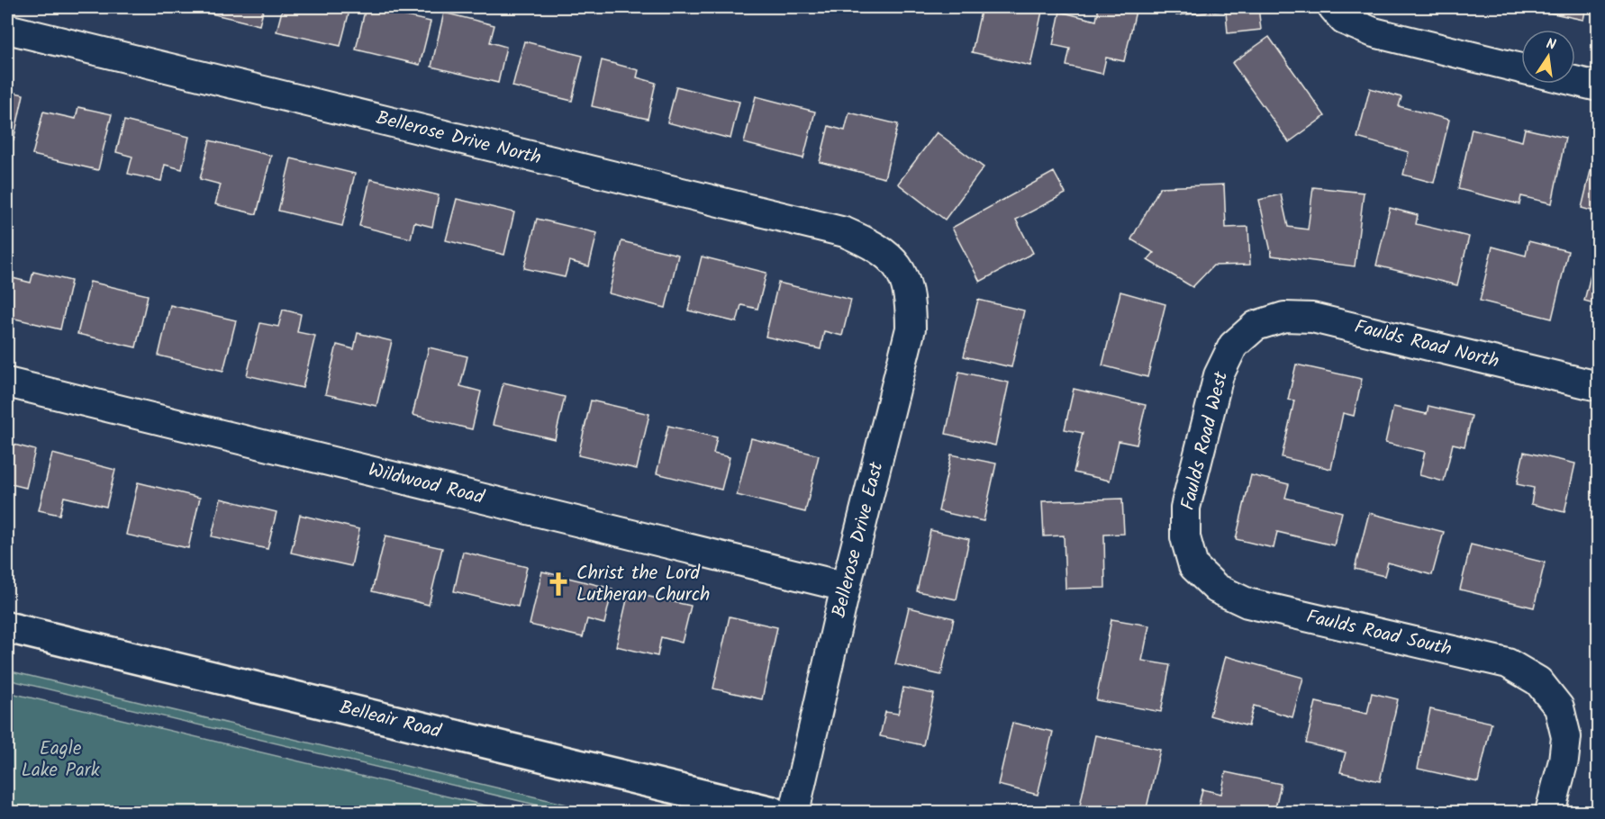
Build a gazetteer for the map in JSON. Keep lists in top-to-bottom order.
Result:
{
  "streets": {
    "main road": ["Belleair Road"],
    "street": [
      "Bellerose Drive North",
      "Faulds Road North",
      "Faulds Road West",
      "Wildwood Road",
      "Bellerose Drive East",
      "Faulds Road South"
    ]
  },
  "crossings": [
    ["Bellerose Drive North", "Bellerose Drive East"],
    ["Faulds Road North", "Faulds Road West"],
    ["Faulds Road West", "Faulds Road South"],
    ["Wildwood Road", "Bellerose Drive East"]
  ],
  "parks": ["Eagle Lake Park"],
  "places": {
    "church": ["Christ the Lord Lutheran Church"]
  },
  "north": "top"
}
